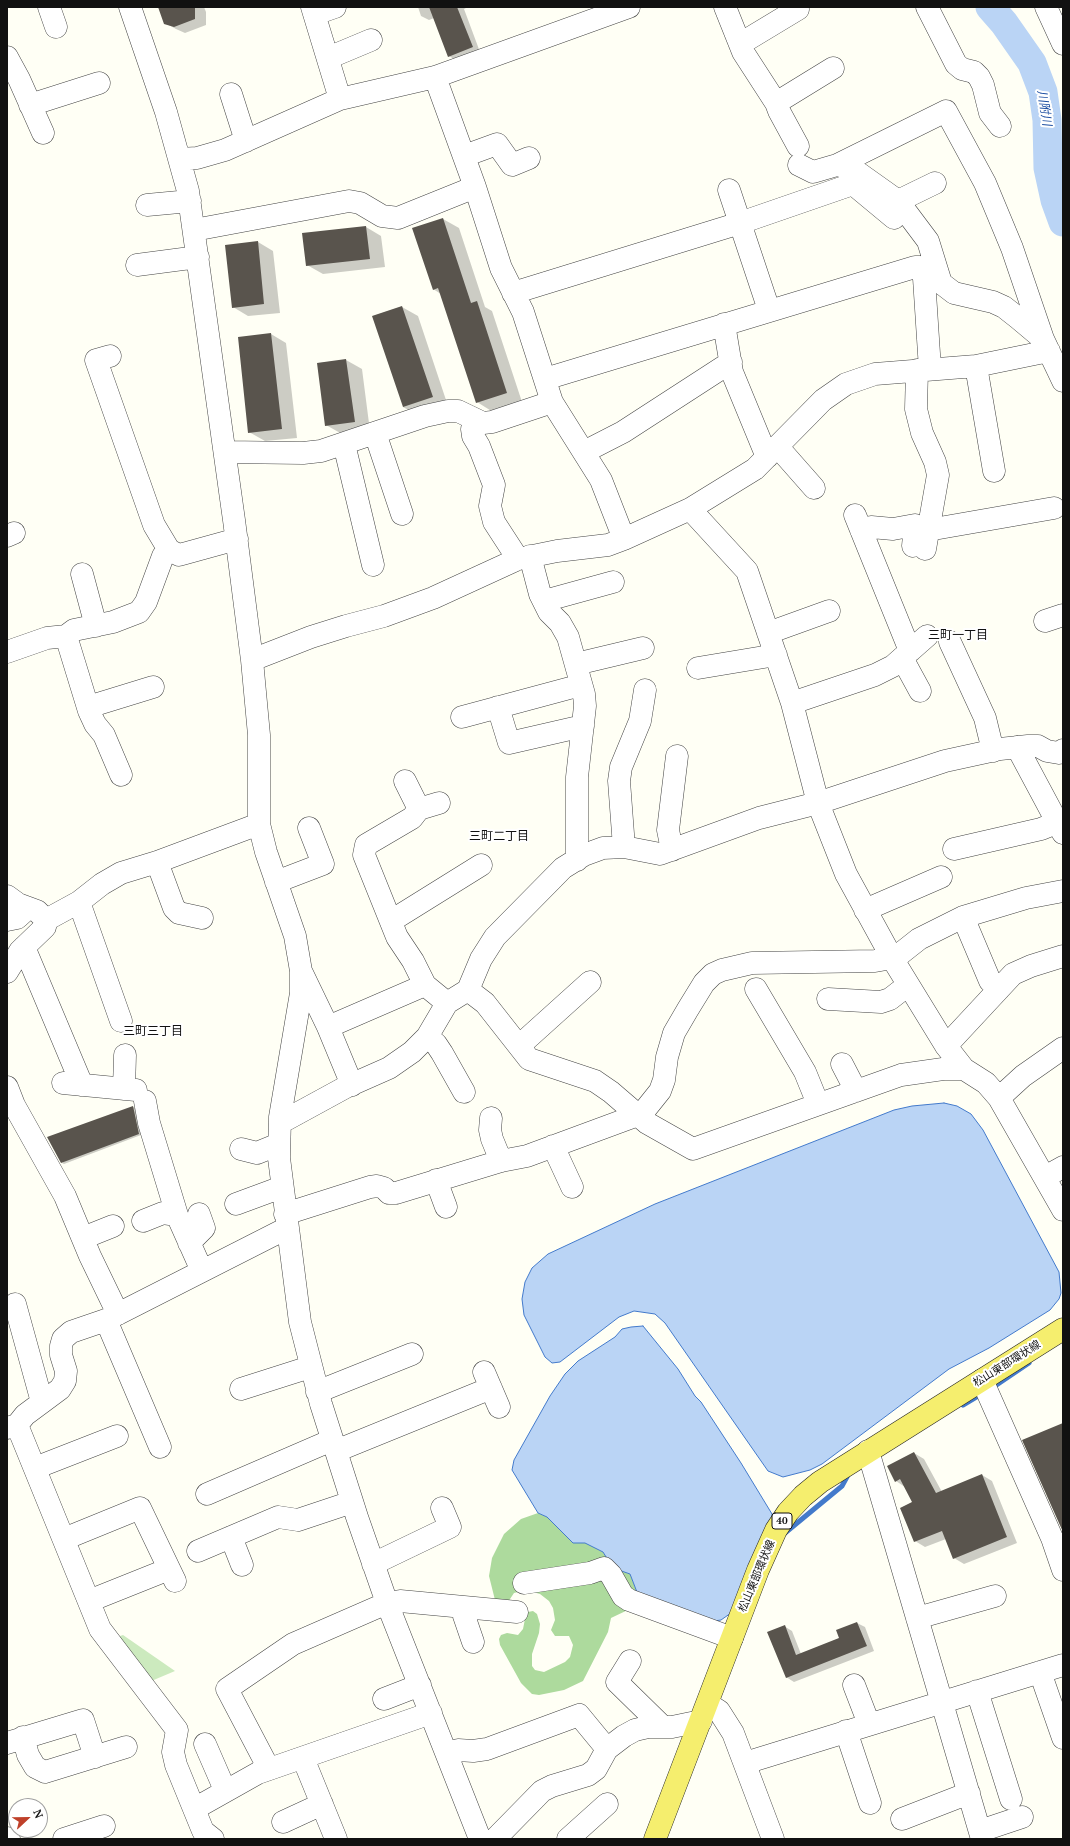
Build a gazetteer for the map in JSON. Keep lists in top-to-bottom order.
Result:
{
  "streets": {
    "main road": ["松山東部環状線", "40"]
  },
  "districts": ["三町一丁目", "三町二丁目", "三町三丁目"],
  "water": ["川附川"],
  "north": "right"
}
